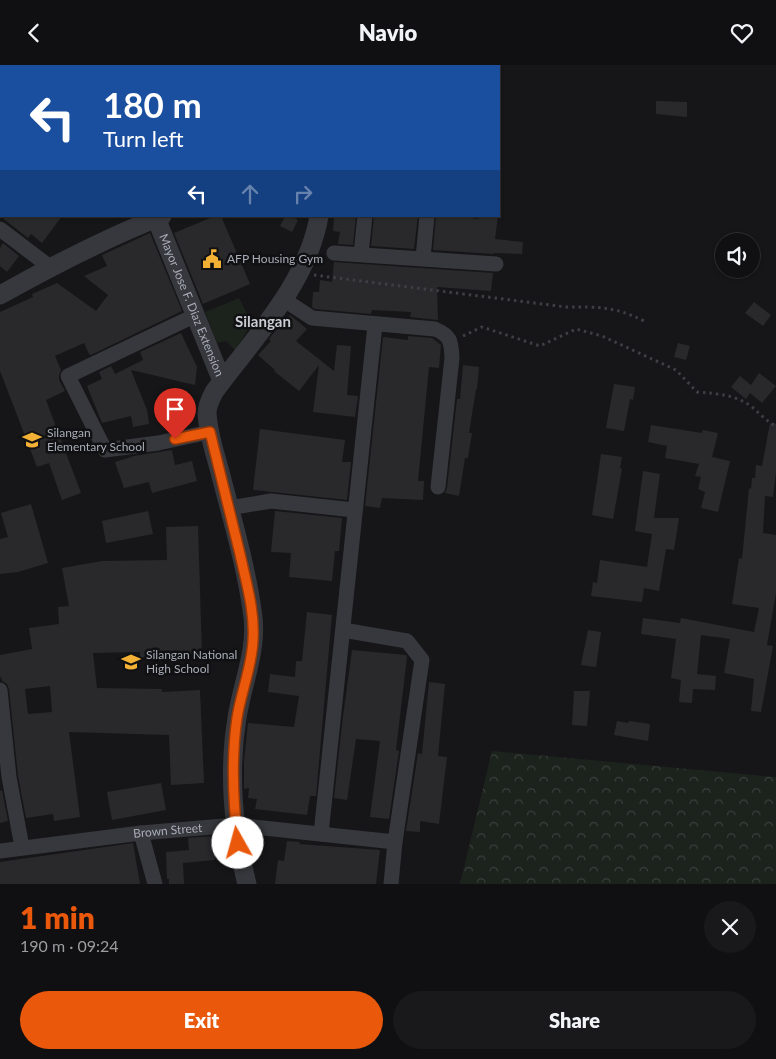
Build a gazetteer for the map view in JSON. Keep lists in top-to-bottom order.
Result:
{
  "streets": {
    "street": ["Mayor Jose F. Diaz Extension", "Brown Street"]
  },
  "crossings": [
    ["Mayor Jose F. Diaz Extension", "Brown Street"]
  ],
  "districts": ["Silangan"],
  "places": {
    "public building": ["AFP Housing Gym"],
    "school or university": ["Silangan Elementary School", "Silangan National High School"]
  },
  "page": {
    "header": "Navio",
    "turn": ["180 m", "Turn left"],
    "heading": ["1 min", "190 m · 09:24"],
    "buttons": ["Exit", "Share"]
  }
}
